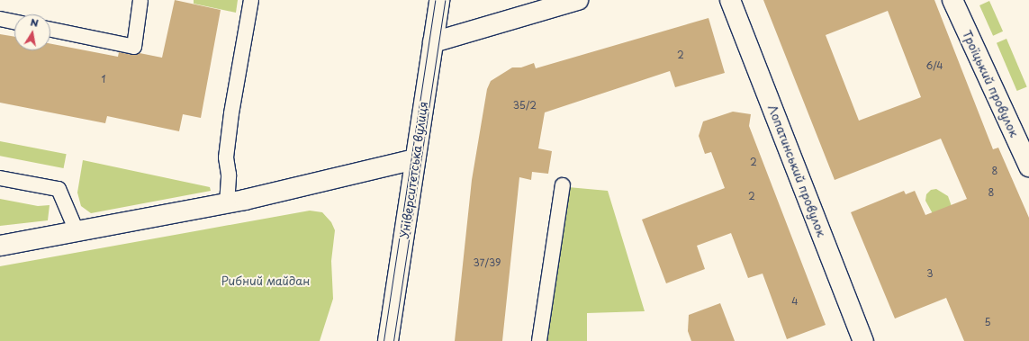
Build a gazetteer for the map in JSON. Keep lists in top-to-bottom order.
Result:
{
  "streets": {
    "street": ["Троїцький провулок", "Університетська вулиця", "Лопатинський провулок"]
  },
  "parks": ["Рибний майдан"],
  "house_numbers": [
    "2",
    "6/4",
    "1",
    "35/2",
    "2",
    "8",
    "8",
    "2",
    "37/39",
    "3",
    "4",
    "5"
  ],
  "north": "top"
}
